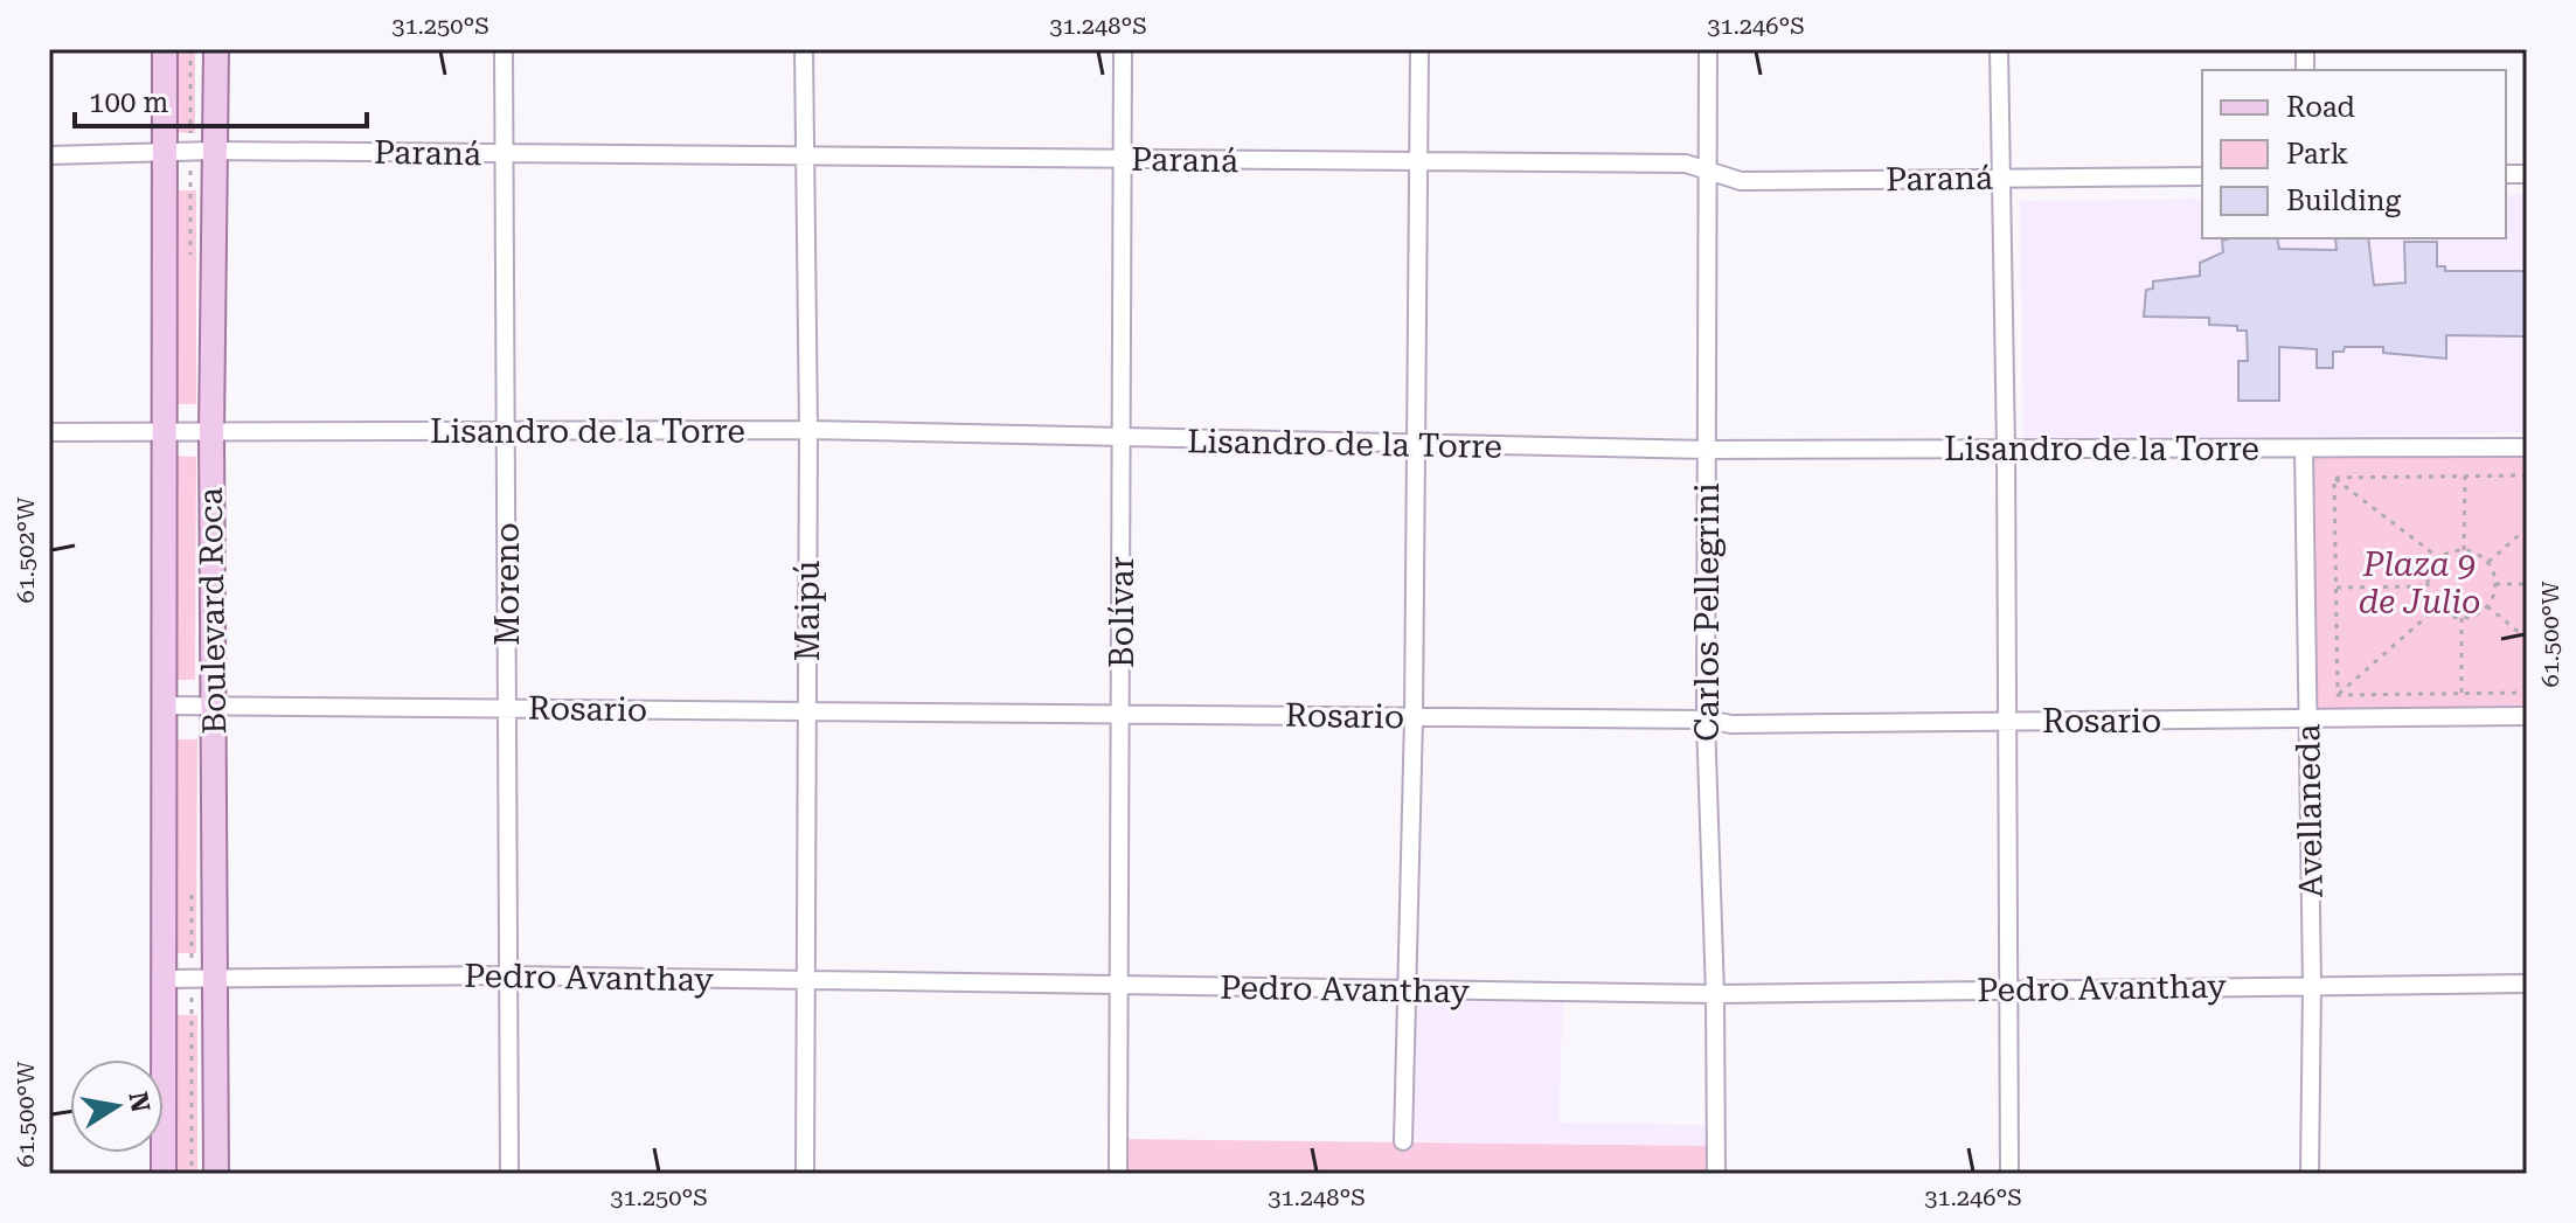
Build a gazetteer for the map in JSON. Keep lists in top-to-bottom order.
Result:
{
  "streets": {
    "main road": ["Boulevard Roca"],
    "street": [
      "Paraná",
      "Lisandro de la Torre",
      "Moreno",
      "Maipú",
      "Bolívar",
      "Carlos Pellegrini",
      "Rosario",
      "Avellaneda",
      "Pedro Avanthay"
    ]
  },
  "crossings": [
    ["Paraná", "Moreno"],
    ["Paraná", "Boulevard Roca"],
    ["Paraná", "Maipú"],
    ["Paraná", "Bolívar"],
    ["Paraná", "Carlos Pellegrini"],
    ["Lisandro de la Torre", "Moreno"],
    ["Lisandro de la Torre", "Boulevard Roca"],
    ["Lisandro de la Torre", "Maipú"],
    ["Lisandro de la Torre", "Bolívar"],
    ["Lisandro de la Torre", "Carlos Pellegrini"],
    ["Lisandro de la Torre", "Avellaneda"],
    ["Moreno", "Rosario"],
    ["Moreno", "Pedro Avanthay"],
    ["Boulevard Roca", "Rosario"],
    ["Boulevard Roca", "Pedro Avanthay"],
    ["Maipú", "Rosario"],
    ["Maipú", "Pedro Avanthay"],
    ["Bolívar", "Rosario"],
    ["Bolívar", "Pedro Avanthay"],
    ["Carlos Pellegrini", "Rosario"],
    ["Carlos Pellegrini", "Pedro Avanthay"],
    ["Rosario", "Avellaneda"],
    ["Avellaneda", "Pedro Avanthay"]
  ],
  "parks": ["Plaza 9 de Julio"],
  "legend": ["Road", "Park", "Building"],
  "scale_bar": "100 m",
  "north": "right",
  "coordinates": [
    "31.250°S",
    "31.248°S",
    "31.246°S",
    "61.502°W",
    "61.500°W"
  ]
}
